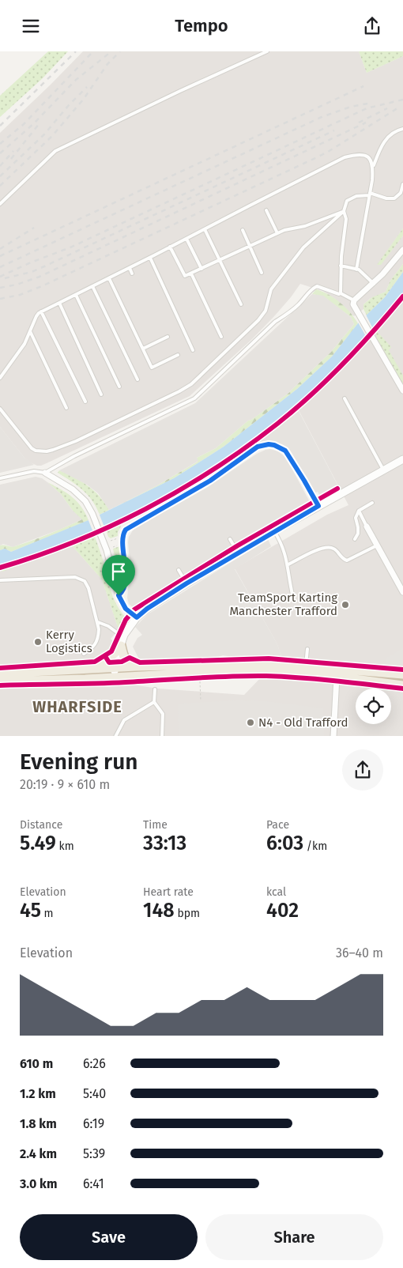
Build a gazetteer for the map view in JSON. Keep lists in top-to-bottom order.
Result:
{
  "districts": ["WHARFSIDE"],
  "places": ["TeamSport Karting Manchester Trafford", "Kerry Logistics", "N4 - Old Trafford"],
  "page": {
    "header": "Tempo",
    "heading": ["Evening run", "20:19 · 9 × 610 m"],
    "stats": [
      ["Distance", "5.49 km"],
      ["Time", "33:13"],
      ["Pace", "6:03 /km"],
      ["Elevation", "45 m"],
      ["Heart rate", "148 bpm"],
      ["kcal", "402"]
    ],
    "chart": ["Elevation", "36–40 m"],
    "list": [
      {
        "name": "610 m",
        "note": "6:26"
      },
      {
        "name": "1.2 km",
        "note": "5:40"
      },
      {
        "name": "1.8 km",
        "note": "6:19"
      },
      {
        "name": "2.4 km",
        "note": "5:39"
      },
      {
        "name": "3.0 km",
        "note": "6:41"
      }
    ],
    "buttons": ["Save", "Share"]
  }
}
